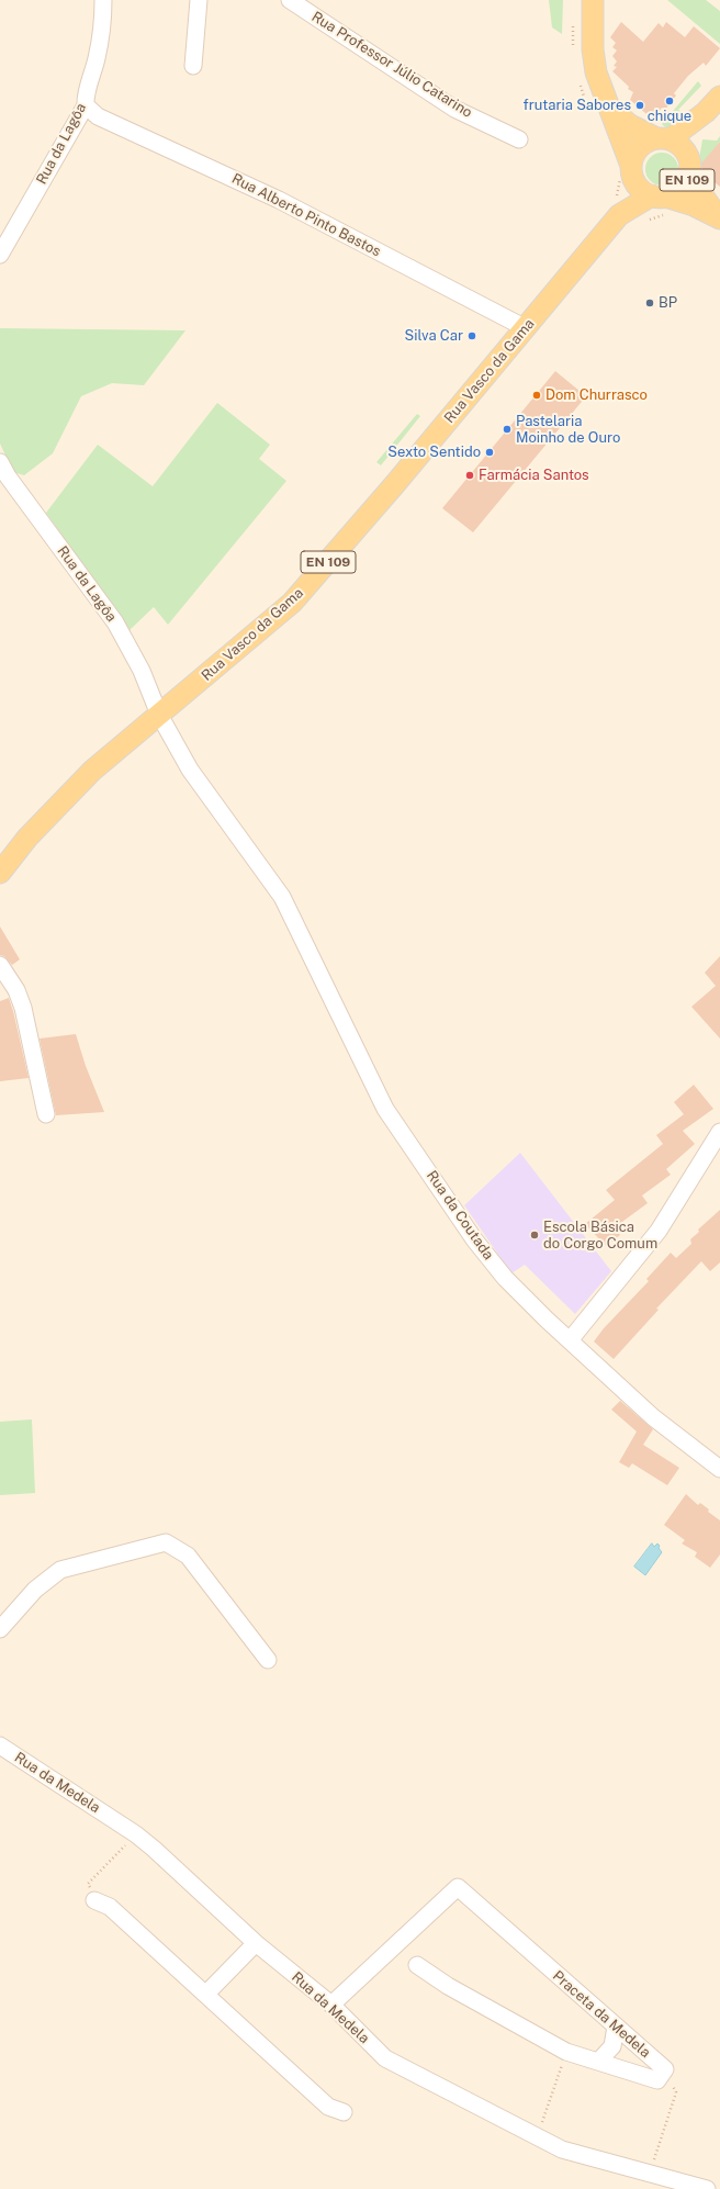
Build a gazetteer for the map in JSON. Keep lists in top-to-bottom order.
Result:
{
  "streets": {
    "main road": ["EN 109", "Rua Vasco da Gama"],
    "street": [
      "Rua Professor Júlio Catarino",
      "Rua da Lagôa",
      "Rua Alberto Pinto Bastos",
      "Rua da Coutada",
      "Rua da Medela",
      "Praceta da Medela"
    ]
  },
  "crossings": [
    ["Rua da Lagôa", "Rua Alberto Pinto Bastos"],
    ["Rua da Lagôa", "Rua Vasco da Gama"],
    ["Rua da Lagôa", "Rua da Coutada"],
    ["EN 109", "Rua Vasco da Gama"],
    ["Rua Alberto Pinto Bastos", "Rua Vasco da Gama"],
    ["Rua da Medela", "Praceta da Medela"]
  ],
  "places": [
    "chique",
    "frutaria Sabores",
    "BP",
    "Silva Car",
    "Dom Churrasco",
    "Pastelaria Moinho de Ouro",
    "Sexto Sentido",
    "Farmácia Santos",
    "Escola Básica do Corgo Comum"
  ]
}
